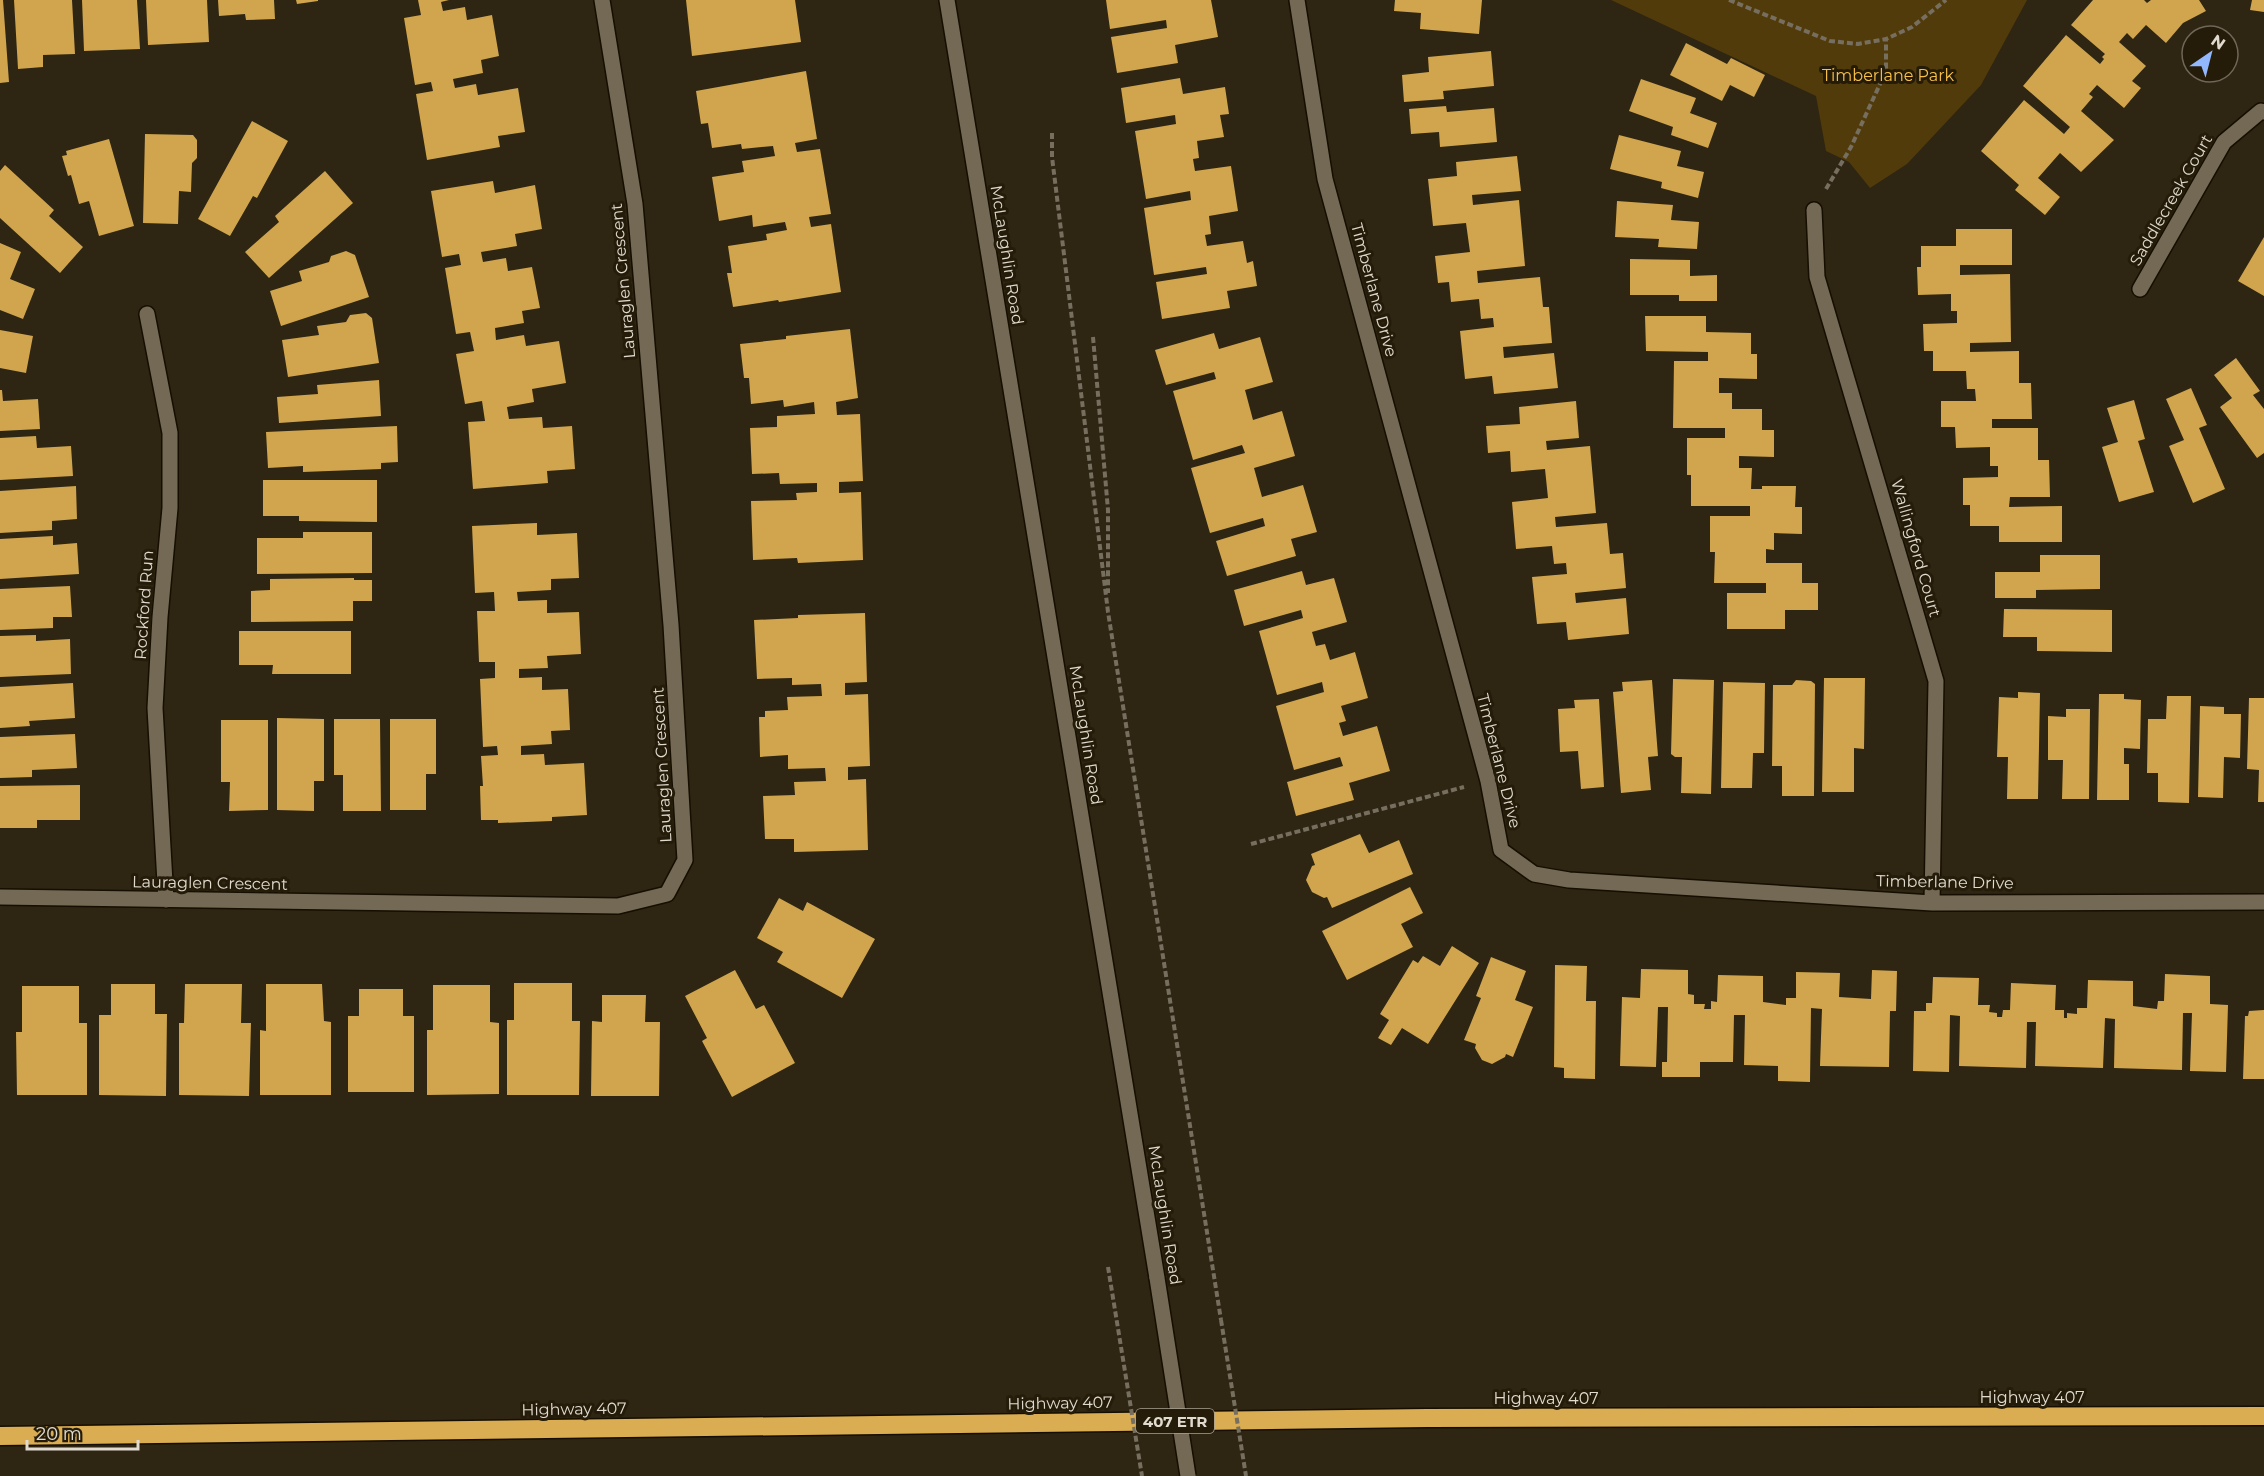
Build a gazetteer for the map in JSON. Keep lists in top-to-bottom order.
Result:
{
  "streets": {
    "highway": ["Highway 407", "407 ETR"],
    "street": [
      "Saddlecreek Court",
      "McLaughlin Road",
      "Lauraglen Crescent",
      "Timberlane Drive",
      "Wallingford Court",
      "Rockford Run"
    ]
  },
  "crossings": [
    ["Lauraglen Crescent", "Rockford Run"],
    ["Timberlane Drive", "Wallingford Court"]
  ],
  "parks": ["Timberlane Park"],
  "scale_bar": "20 m",
  "north": "top right"
}
